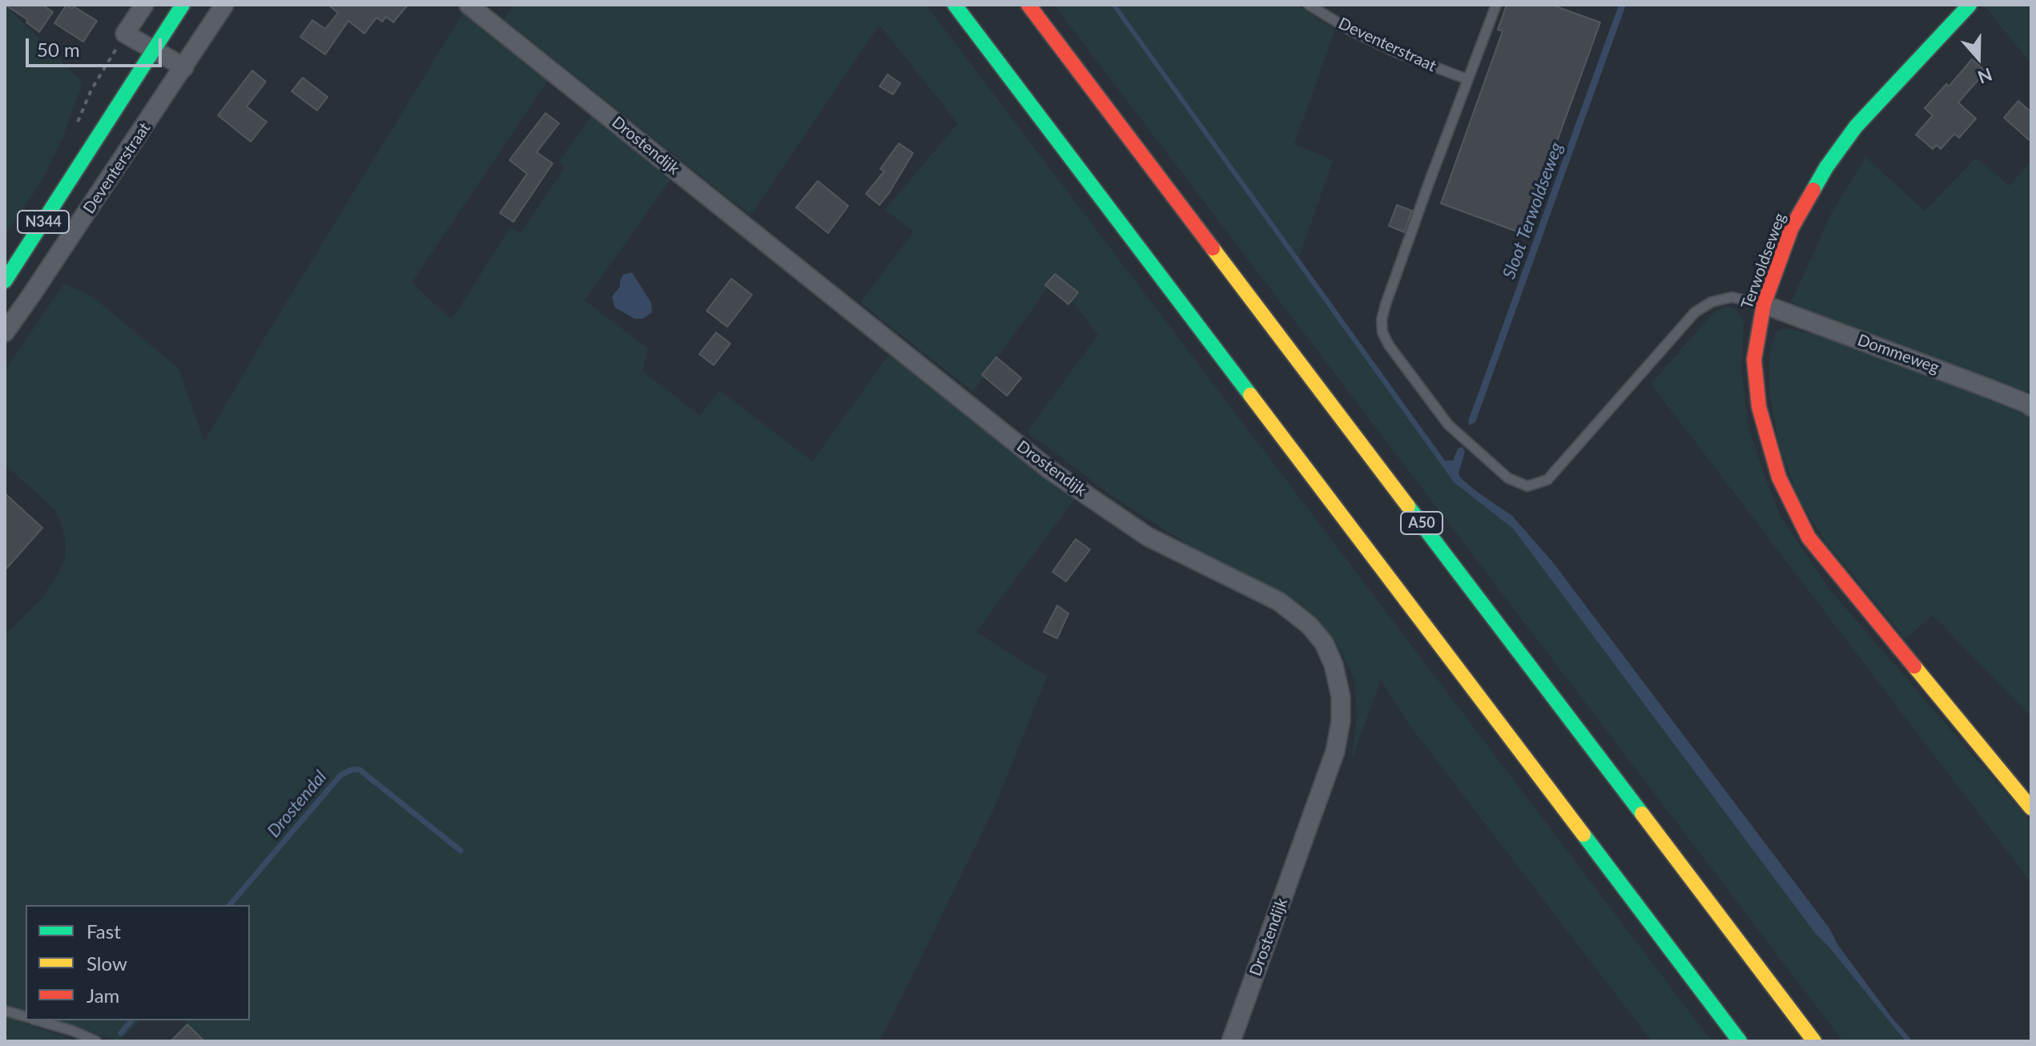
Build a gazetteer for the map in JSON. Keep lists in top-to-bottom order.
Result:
{
  "streets": {
    "main road": [
      "Deventerstraat",
      "N344",
      "Terwoldseweg",
      "A50"
    ],
    "street": ["Drostendijk", "Dommeweg"]
  },
  "crossings": [
    ["Terwoldseweg", "Dommeweg"]
  ],
  "water": ["Sloot Terwoldseweg", "Drostendal"],
  "legend": ["Fast", "Slow", "Jam"],
  "scale_bar": "50 m",
  "north": "bottom"
}
